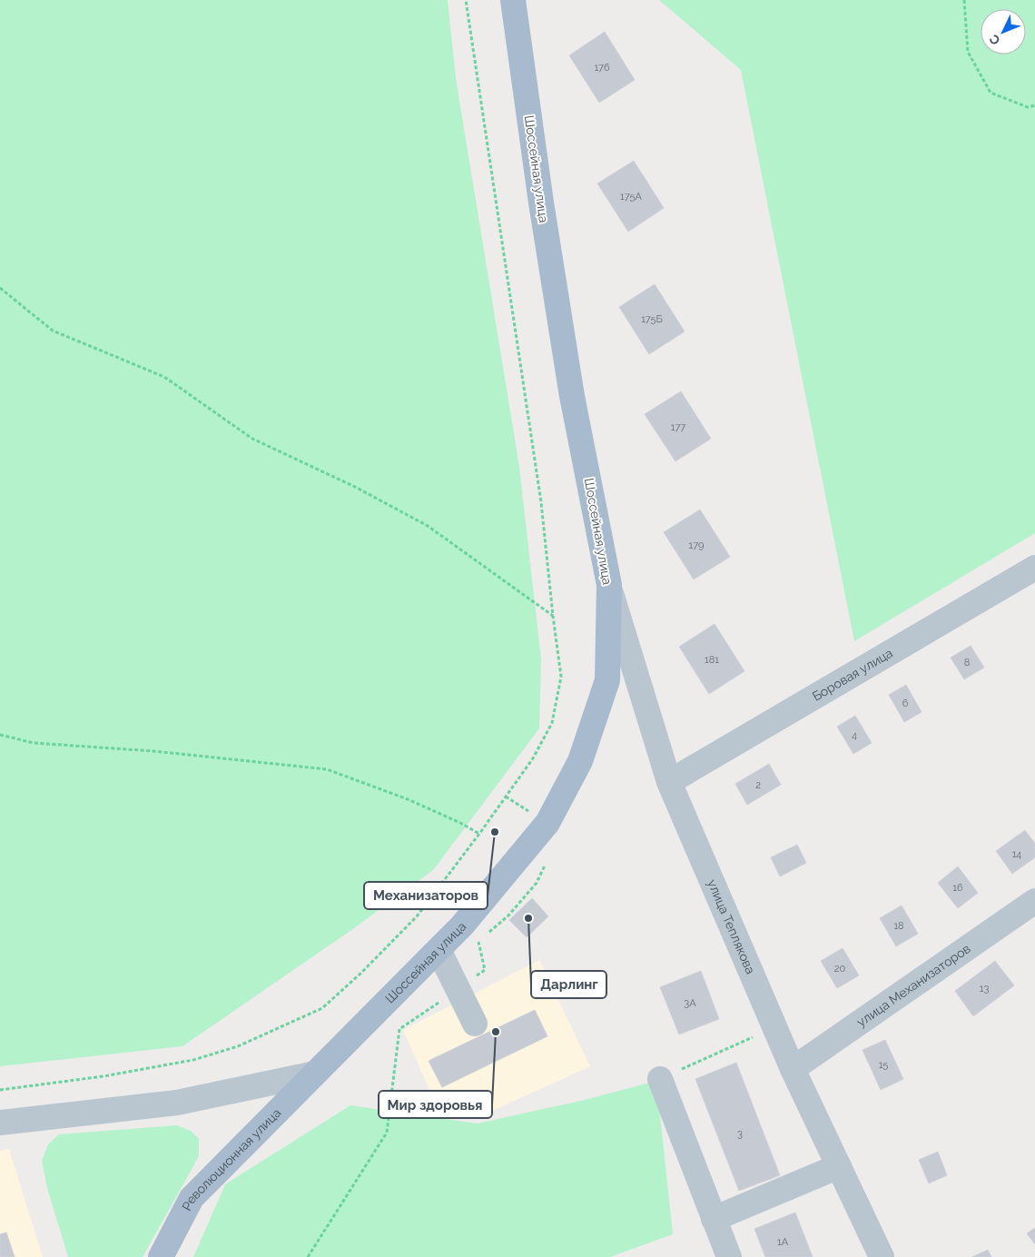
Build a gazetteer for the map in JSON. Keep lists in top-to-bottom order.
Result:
{
  "streets": {
    "main road": ["Шоссейная улица", "Революционная улица"],
    "street": ["Боровая улица", "улица Теплякова", "улица Механизаторов"]
  },
  "crossings": [
    ["Шоссейная улица", "улица Теплякова"],
    ["Шоссейная улица", "Революционная улица"],
    ["Боровая улица", "улица Теплякова"],
    ["улица Теплякова", "улица Механизаторов"]
  ],
  "places": ["Механизаторов", "Дарлинг", "Мир здоровья"],
  "house_numbers": [
    "176",
    "175А",
    "175Б",
    "177",
    "179",
    "181",
    "8",
    "6",
    "4",
    "2",
    "14",
    "16",
    "18",
    "20",
    "13",
    "3А",
    "15",
    "3",
    "1А"
  ],
  "north": "bottom left"
}
